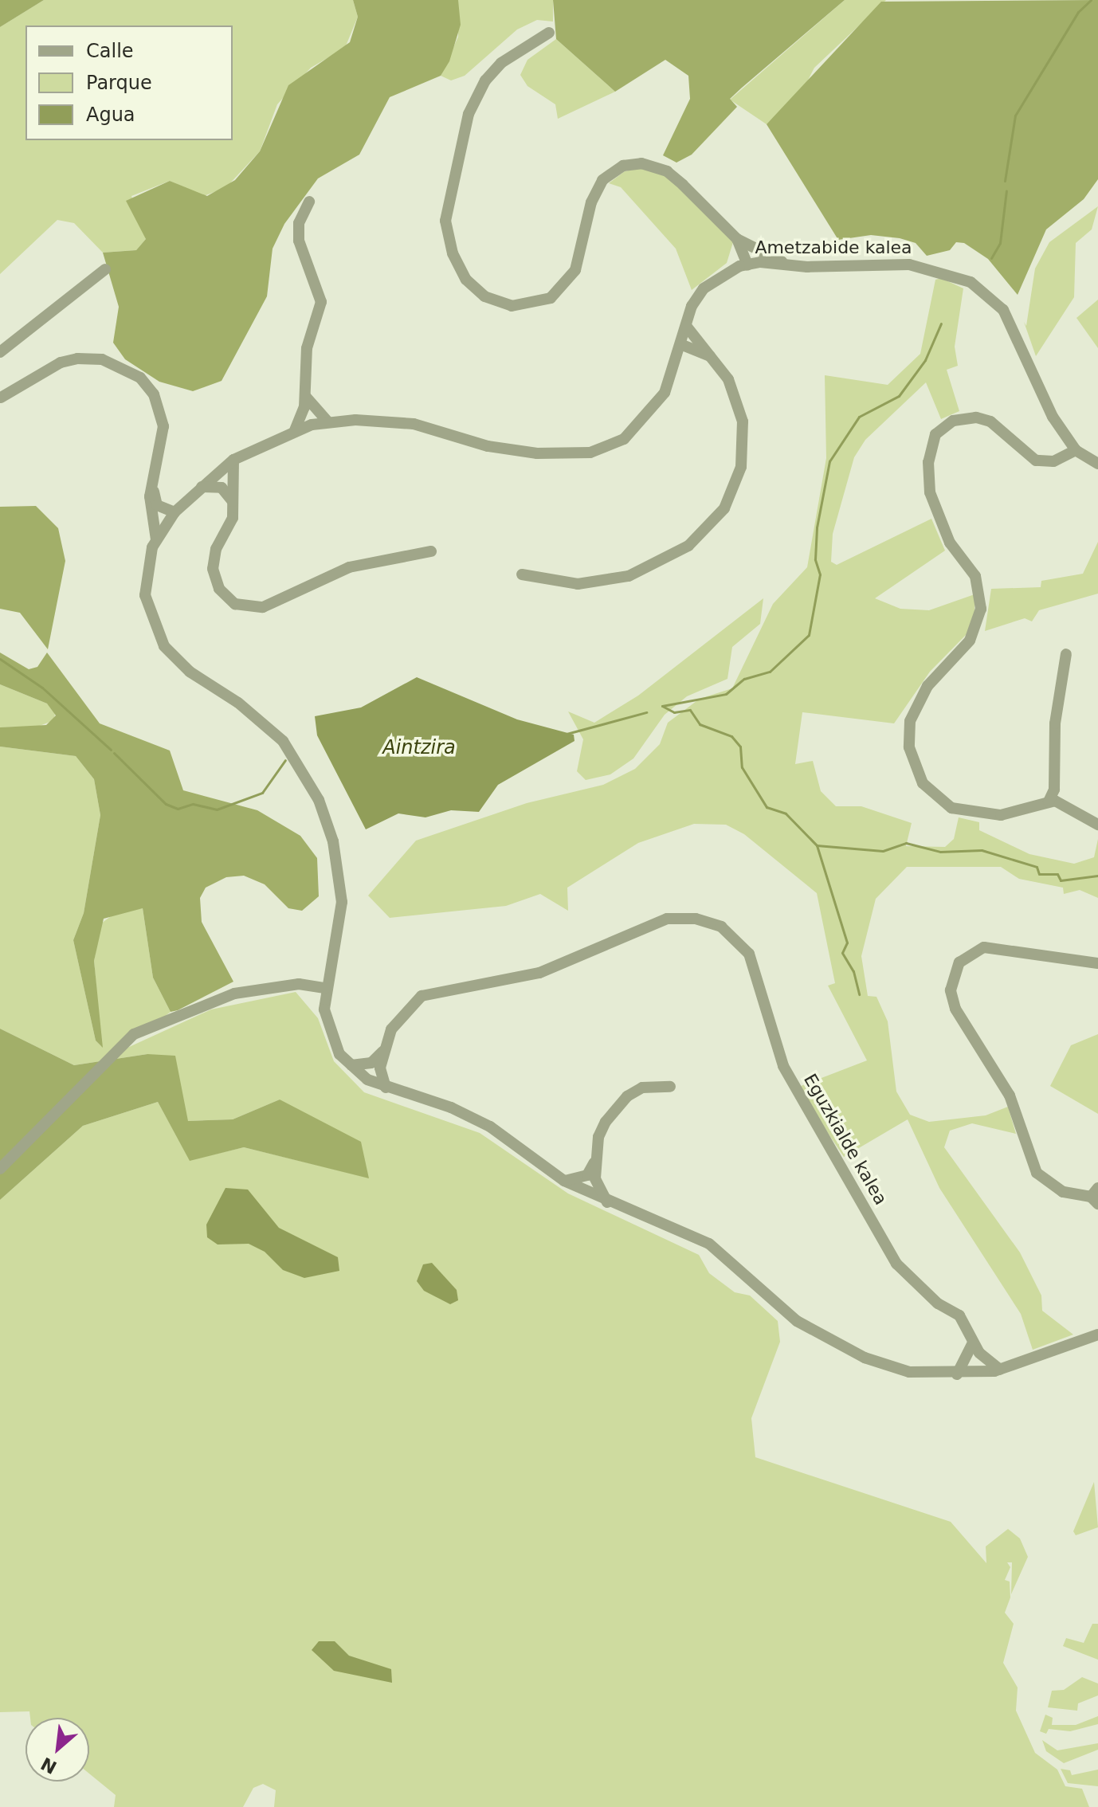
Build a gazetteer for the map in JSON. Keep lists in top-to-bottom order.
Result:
{
  "streets": {
    "street": ["Ametzabide kalea", "Eguzkialde kalea"]
  },
  "crossings": [
    ["Ametzabide kalea", "Eguzkialde kalea"]
  ],
  "water": ["Aintzira"],
  "legend": ["Calle", "Parque", "Agua"],
  "north": "bottom left"
}
